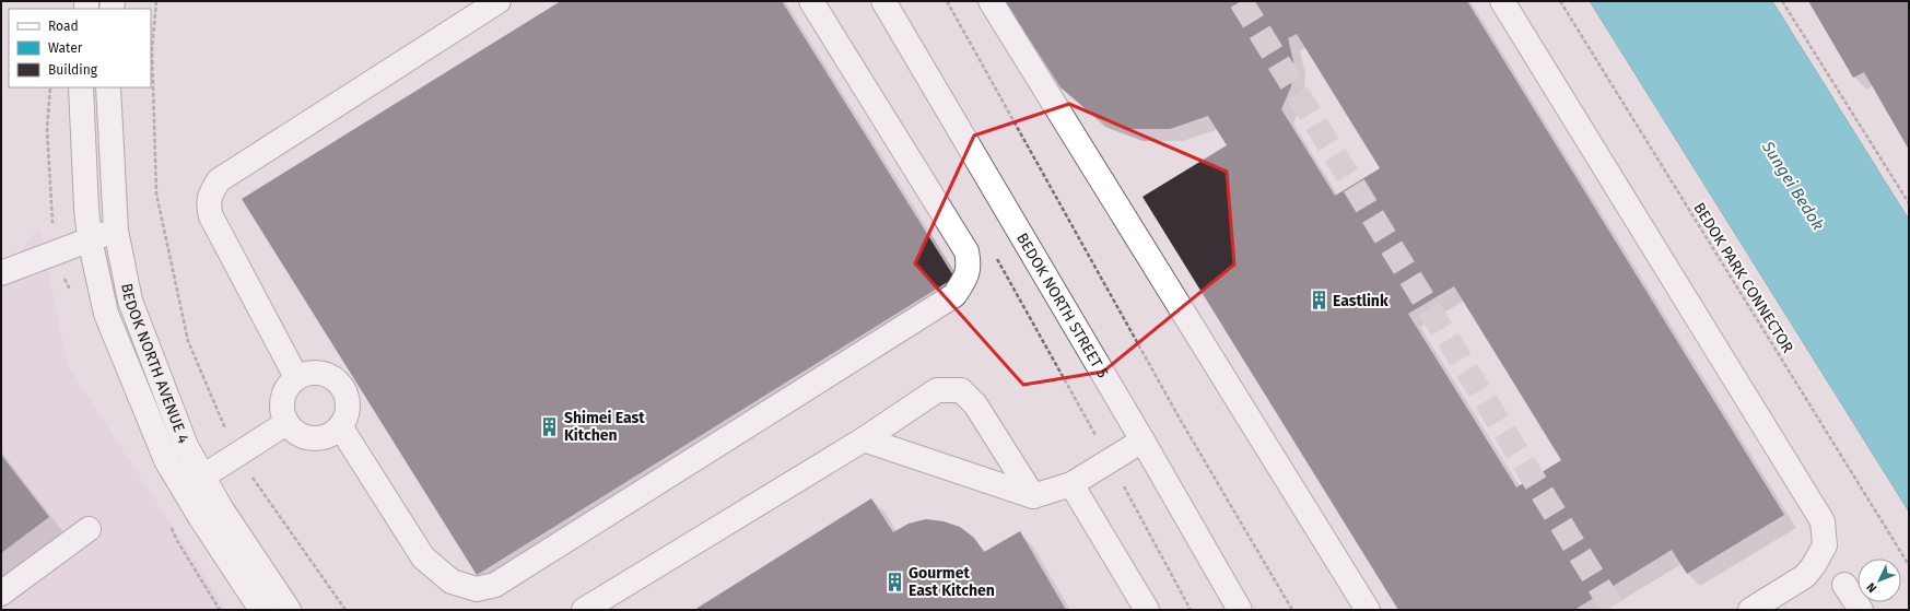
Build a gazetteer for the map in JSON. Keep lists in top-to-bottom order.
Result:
{
  "streets": {
    "street": ["BEDOK NORTH STREET 5", "BEDOK NORTH AVENUE 4"],
    "path": ["BEDOK PARK CONNECTOR"]
  },
  "water": ["Sungei Bedok"],
  "places": {
    "building": ["Eastlink", "Shimei East Kitchen", "Gourmet East Kitchen"]
  },
  "legend": ["Road", "Water", "Building"],
  "north": "bottom left"
}
